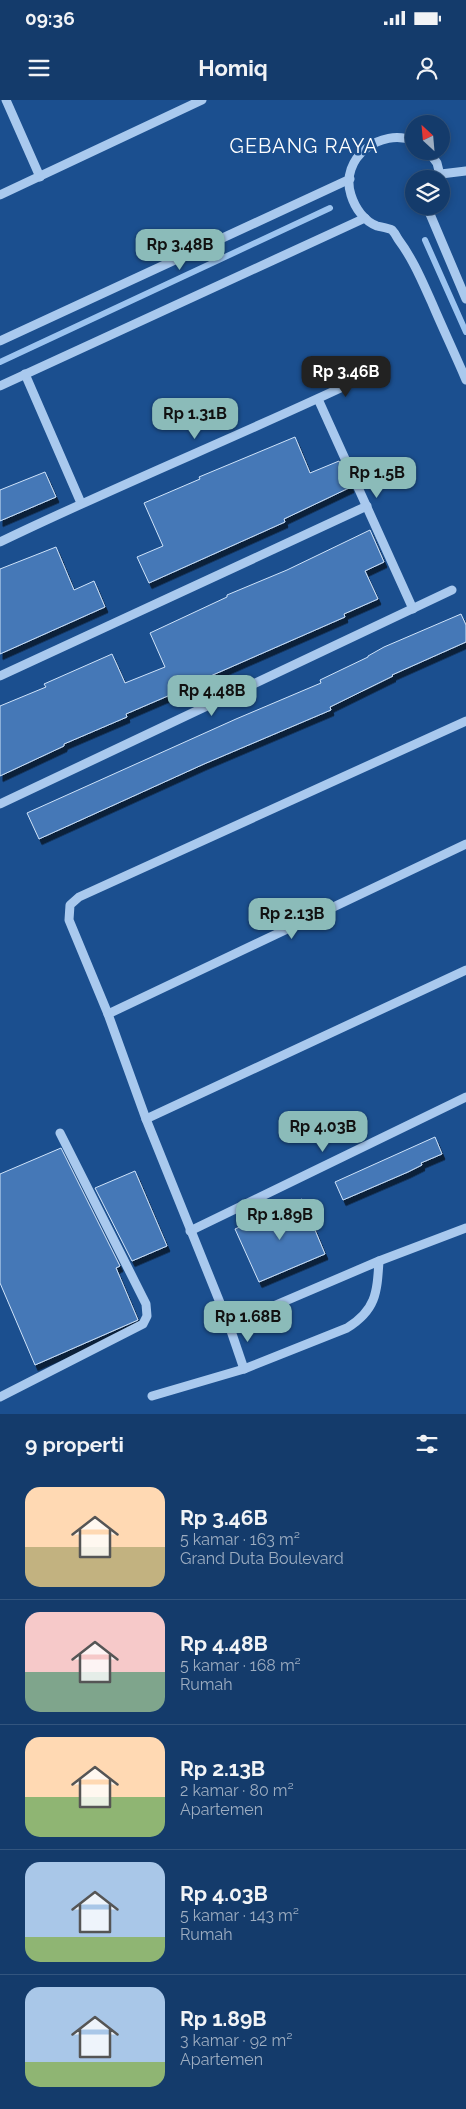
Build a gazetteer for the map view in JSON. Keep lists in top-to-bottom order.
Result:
{
  "districts": ["GEBANG RAYA"],
  "north": "top left",
  "page": {
    "status": "09:36",
    "header": "Homiq",
    "price": [
      "Rp 3.48B",
      "Rp 3.46B",
      "Rp 1.31B",
      "Rp 1.5B",
      "Rp 4.48B",
      "Rp 2.13B",
      "Rp 4.03B",
      "Rp 1.89B",
      "Rp 1.68B"
    ],
    "heading": "9 properti",
    "list": [
      {
        "name": "Rp 3.46B",
        "note": "5 kamar · 163 m² · Grand Duta Boulevard"
      },
      {
        "name": "Rp 4.48B",
        "note": "5 kamar · 168 m² · Rumah"
      },
      {
        "name": "Rp 2.13B",
        "note": "2 kamar · 80 m² · Apartemen"
      },
      {
        "name": "Rp 4.03B",
        "note": "5 kamar · 143 m² · Rumah"
      },
      {
        "name": "Rp 1.89B",
        "note": "3 kamar · 92 m² · Apartemen"
      }
    ]
  }
}
